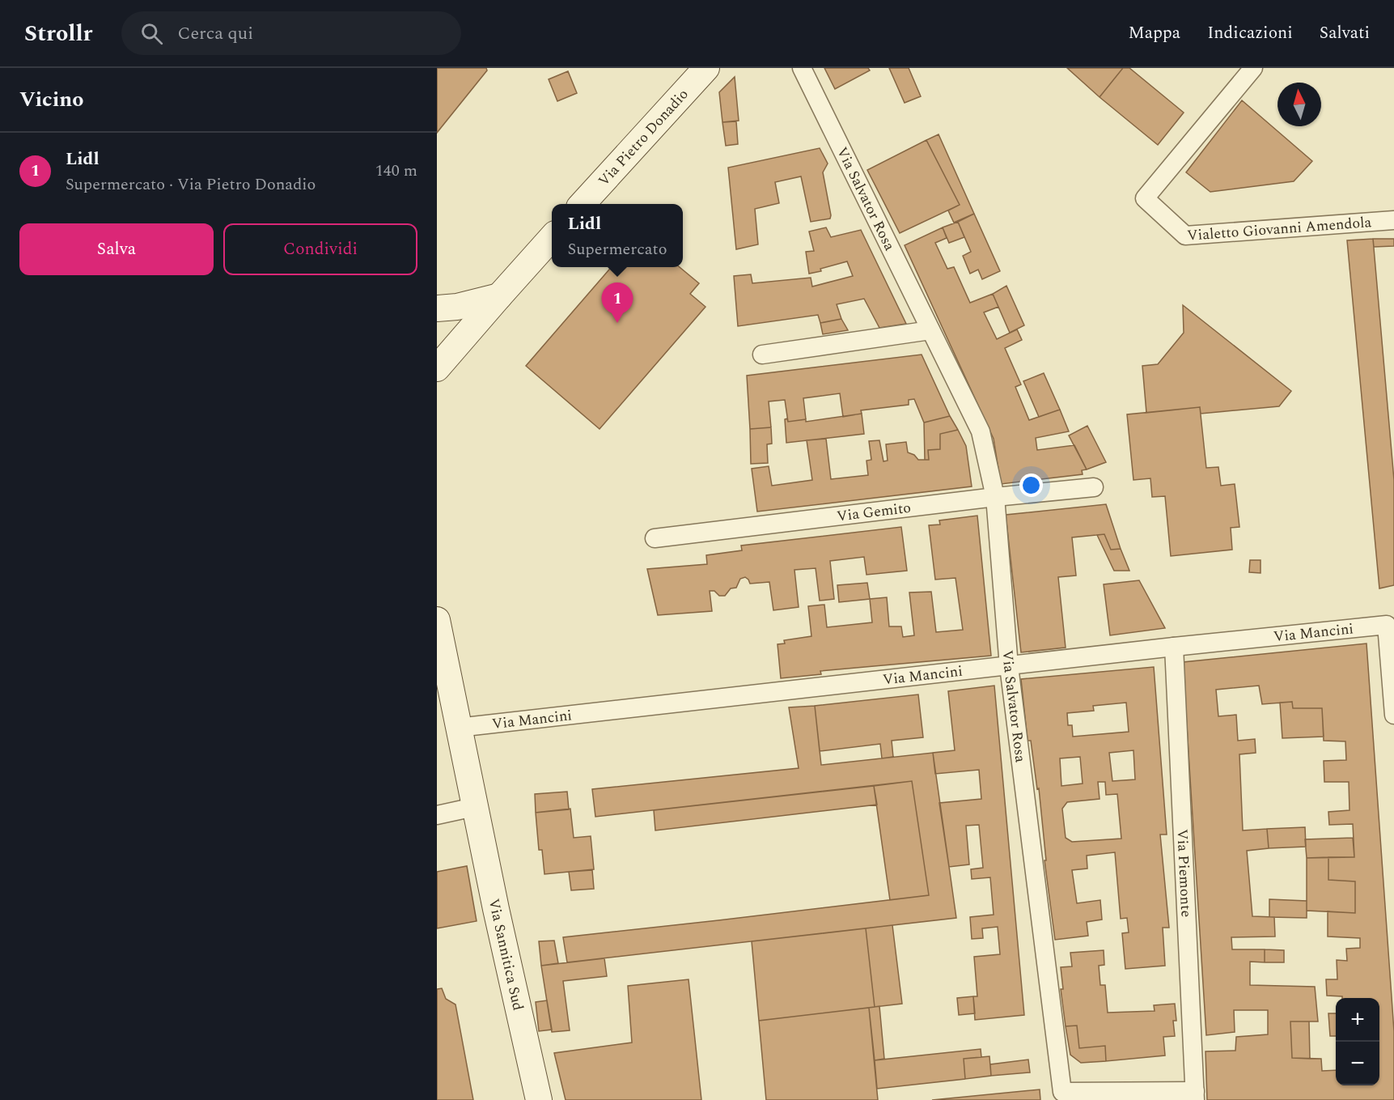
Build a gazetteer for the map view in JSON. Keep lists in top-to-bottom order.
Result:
{
  "streets": {
    "main road": ["Via Pietro Donadio", "Via Sannitica Sud"],
    "street": [
      "Via Salvator Rosa",
      "Vialetto Giovanni Amendola",
      "Via Gemito",
      "Via Mancini",
      "Via Piemonte"
    ]
  },
  "crossings": [
    ["Via Salvator Rosa", "Via Gemito"],
    ["Via Salvator Rosa", "Via Mancini"],
    ["Via Salvator Rosa", "Via Piemonte"],
    ["Via Mancini", "Via Piemonte"]
  ],
  "north": "top",
  "page": {
    "header": "Strollr",
    "search": "Cerca qui",
    "nav": ["Mappa", "Indicazioni", "Salvati"],
    "heading": "Vicino",
    "list": [
      {
        "mark": "1",
        "name": "Lidl",
        "note": "Supermercato · Via Pietro Donadio",
        "value": "140 m"
      }
    ],
    "popup": ["Lidl", "Supermercato"],
    "buttons": ["Salva", "Condividi"],
    "pins": "1",
    "map_buttons": ["+", "−"]
  }
}
